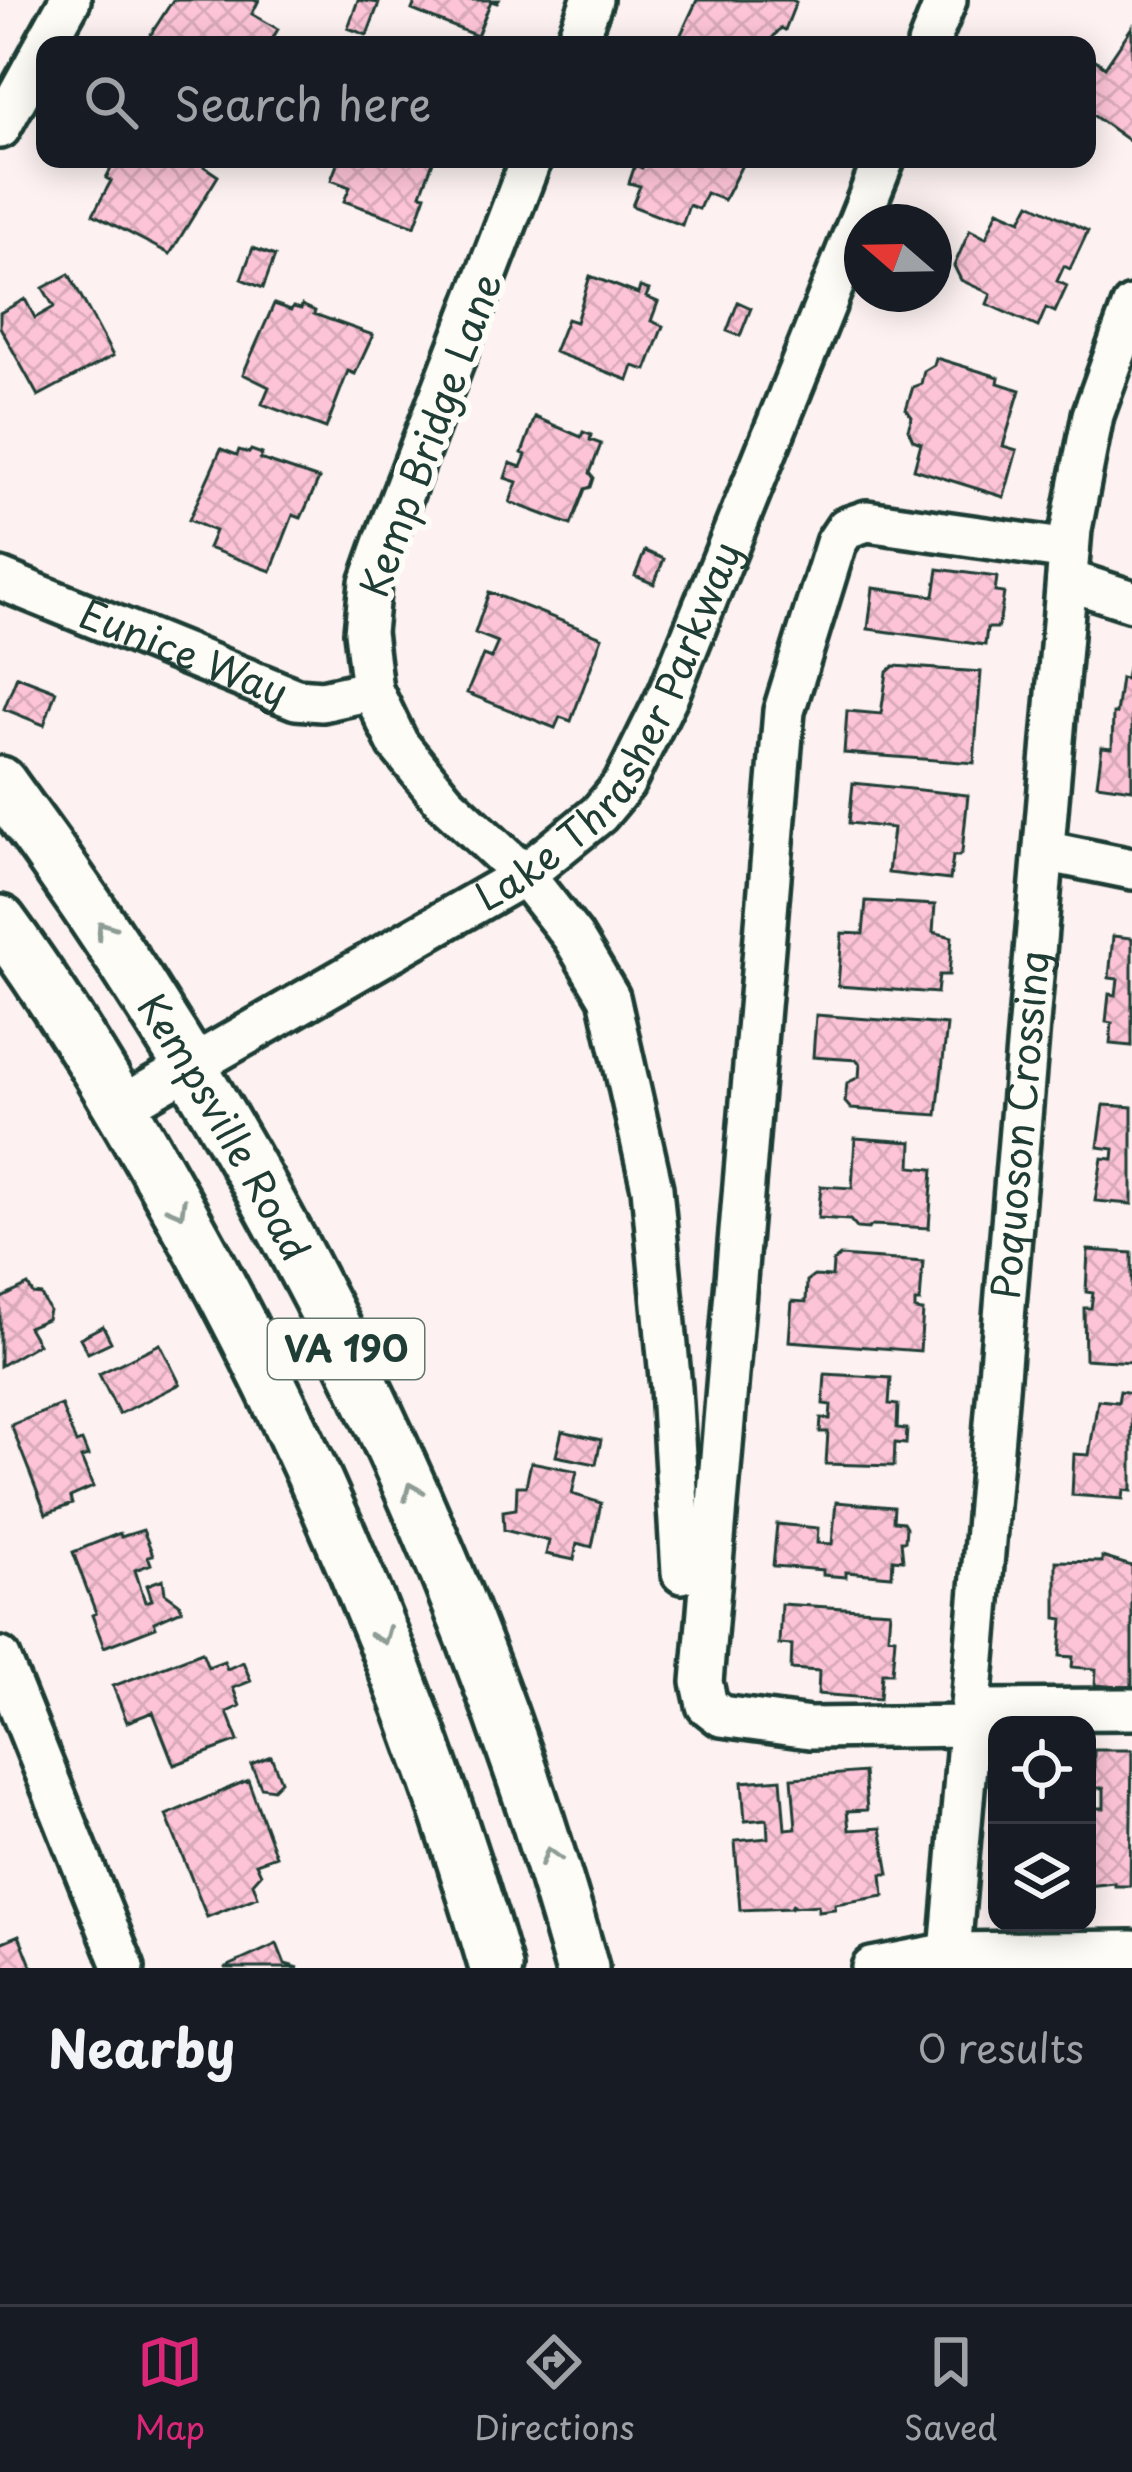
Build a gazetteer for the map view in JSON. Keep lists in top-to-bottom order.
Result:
{
  "streets": {
    "main road": ["Kempsville Road", "VA 190"],
    "street": [
      "Kemp Bridge Lane",
      "Eunice Way",
      "Lake Thrasher Parkway",
      "Poquoson Crossing"
    ]
  },
  "crossings": [
    ["Kemp Bridge Lane", "Eunice Way"],
    ["Kemp Bridge Lane", "Lake Thrasher Parkway"],
    ["Lake Thrasher Parkway", "Kempsville Road"]
  ],
  "north": "left",
  "page": {
    "search": "Search here",
    "heading": ["Nearby", "0 results"],
    "nav": ["Map", "Directions", "Saved"]
  }
}
